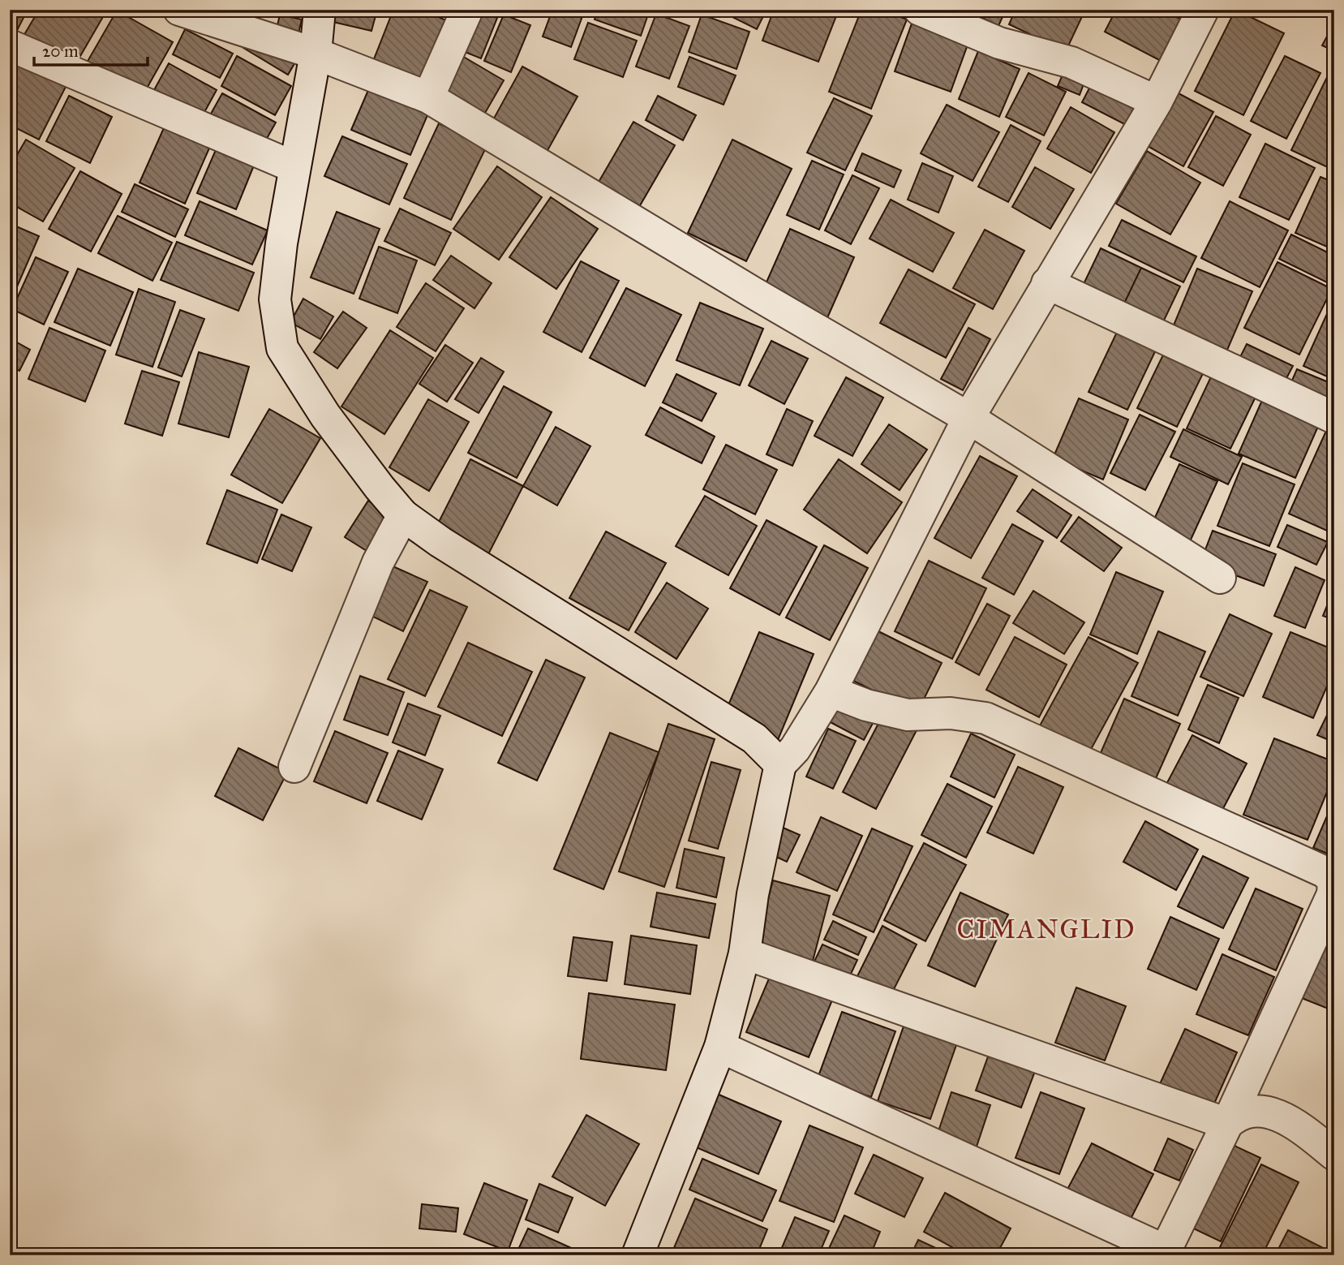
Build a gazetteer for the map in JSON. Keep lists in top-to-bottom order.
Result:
{
  "districts": ["CIMANGLID"],
  "scale_bar": "20 m"
}
